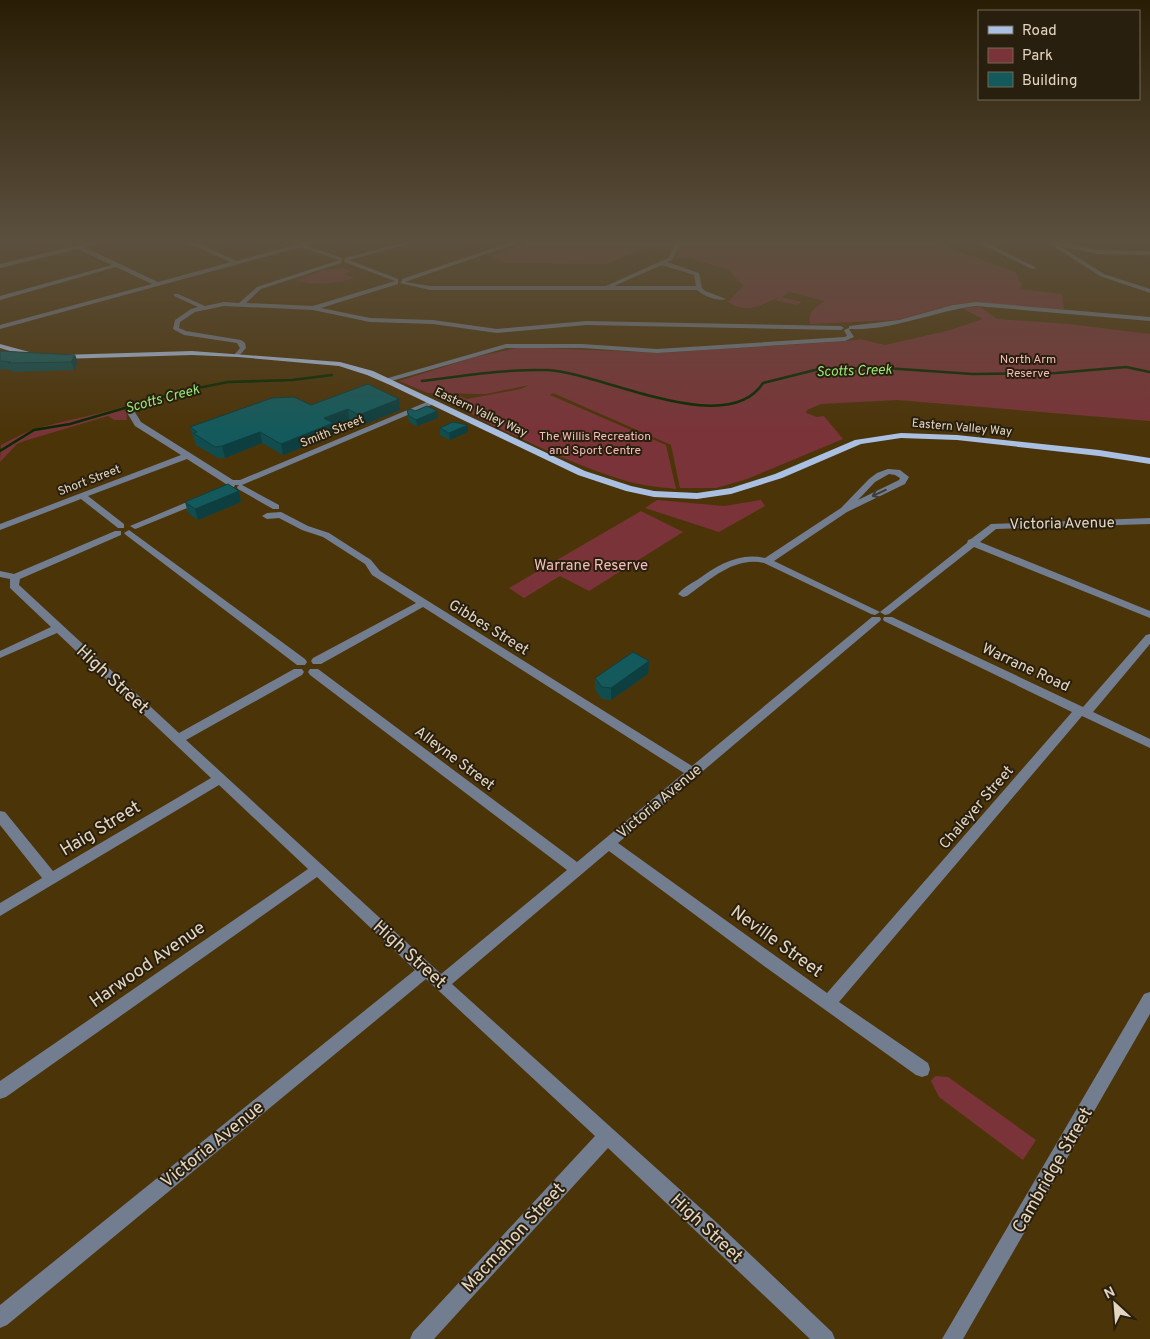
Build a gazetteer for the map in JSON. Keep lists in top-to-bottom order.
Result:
{
  "streets": {
    "main road": ["Eastern Valley Way"],
    "street": [
      "Smith Street",
      "Short Street",
      "Victoria Avenue",
      "Gibbes Street",
      "Warrane Road",
      "High Street",
      "Alleyne Street",
      "Chaleyer Street",
      "Haig Street",
      "Neville Street",
      "Harwood Avenue",
      "Cambridge Street",
      "Macmahon Street"
    ]
  },
  "crossings": [
    ["Eastern Valley Way", "Smith Street"],
    ["Victoria Avenue", "Gibbes Street"],
    ["Victoria Avenue", "Warrane Road"],
    ["Victoria Avenue", "High Street"],
    ["Victoria Avenue", "Alleyne Street"],
    ["Victoria Avenue", "Neville Street"],
    ["Warrane Road", "Chaleyer Street"],
    ["High Street", "Haig Street"],
    ["High Street", "Harwood Avenue"],
    ["High Street", "Macmahon Street"],
    ["Chaleyer Street", "Neville Street"]
  ],
  "water": ["Scotts Creek"],
  "parks": ["North Arm Reserve", "The Willis Recreation and Sport Centre", "Warrane Reserve"],
  "legend": ["Road", "Park", "Building"],
  "north": "top left"
}
